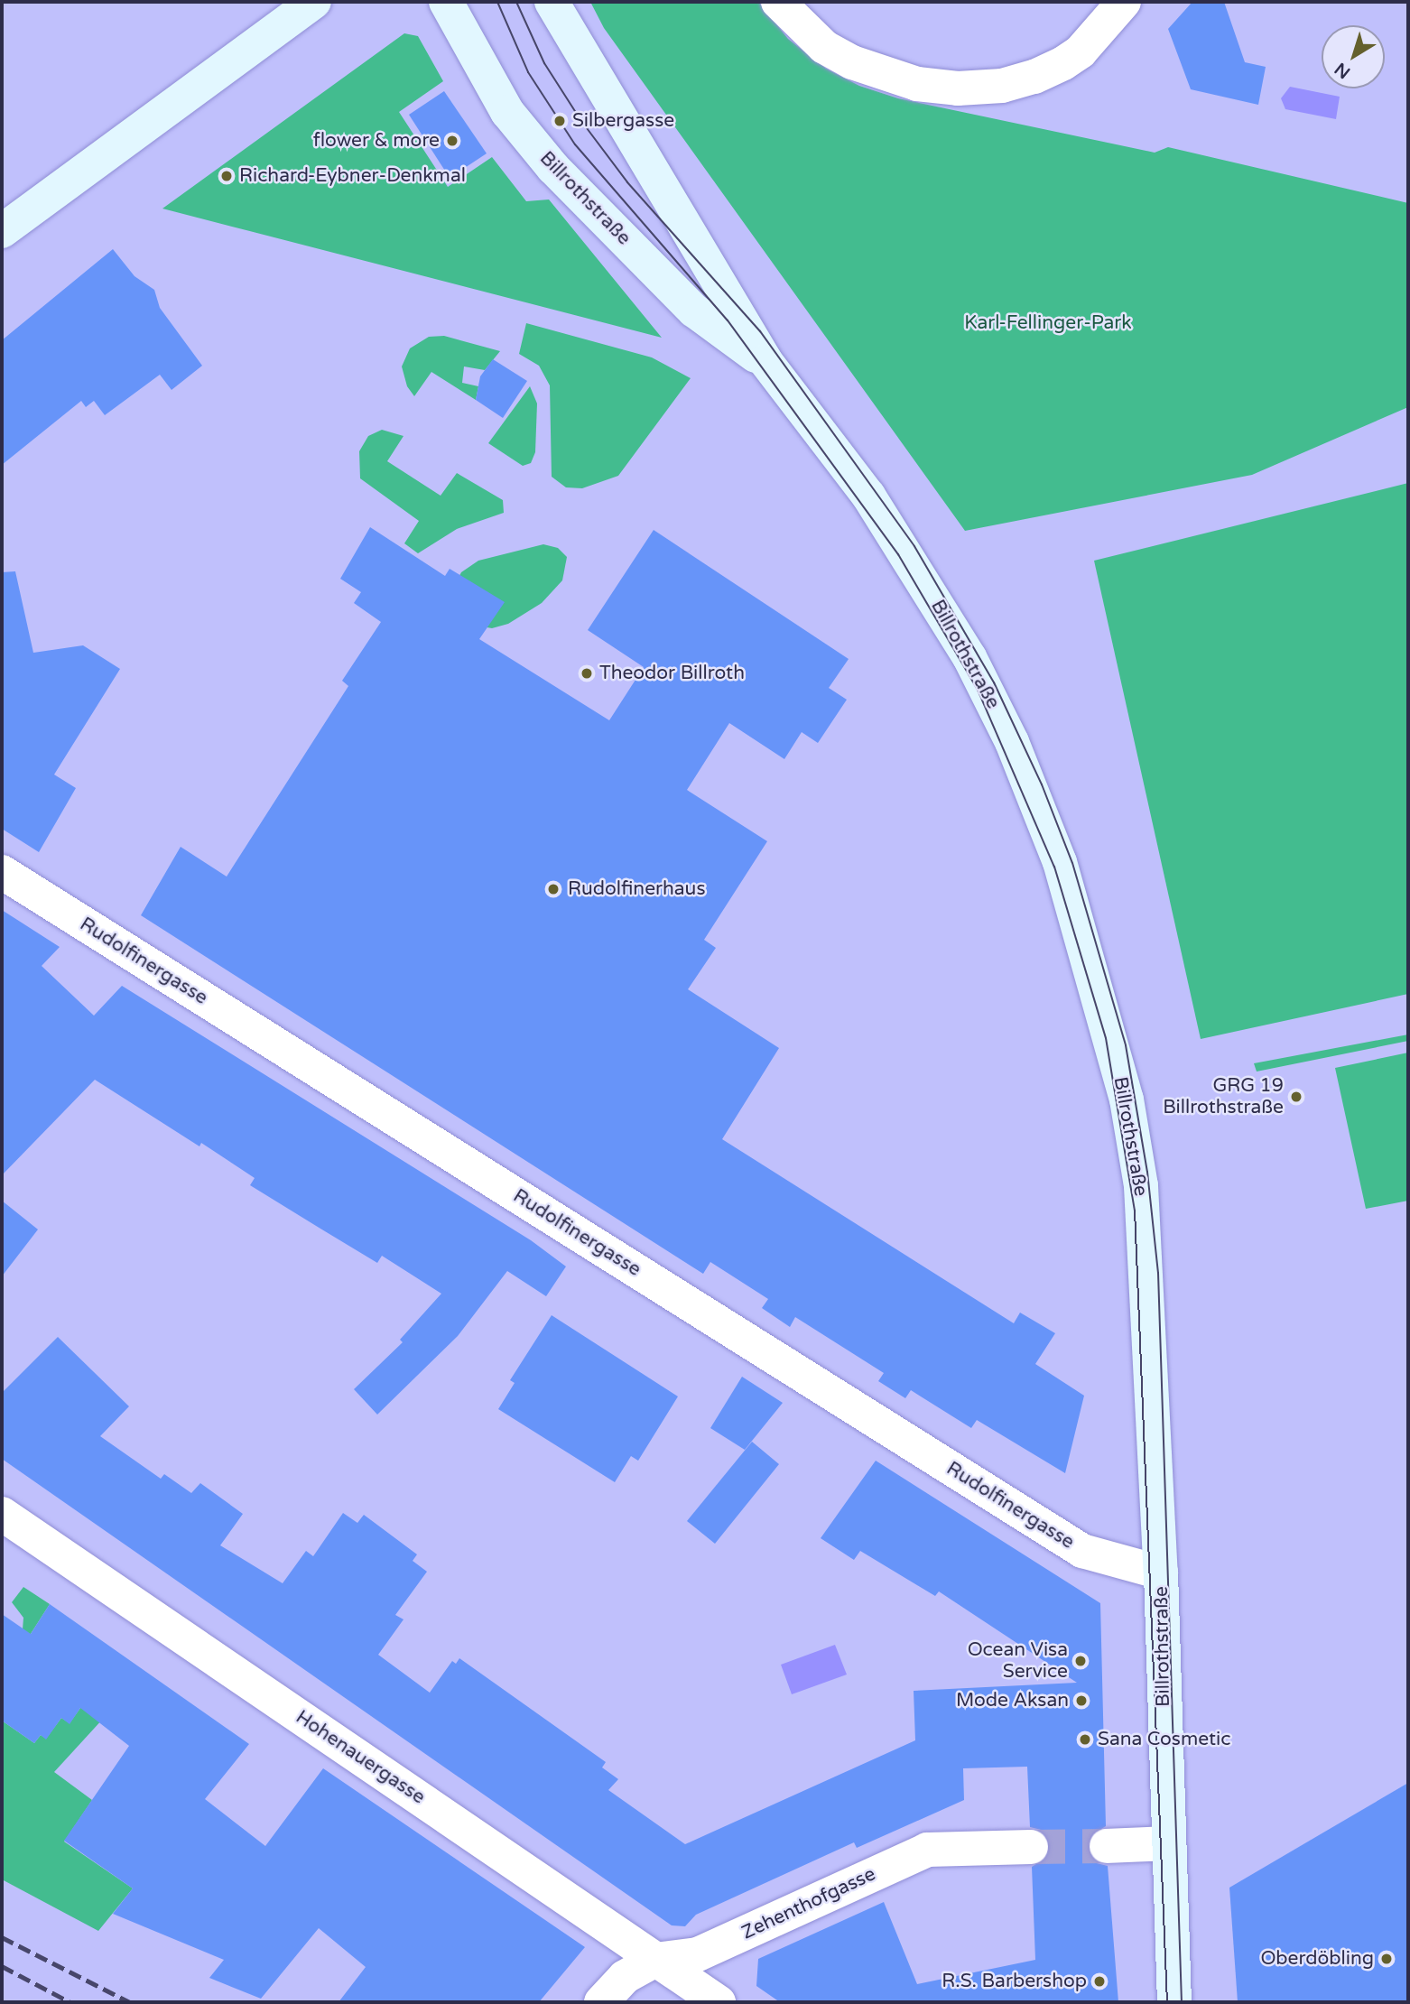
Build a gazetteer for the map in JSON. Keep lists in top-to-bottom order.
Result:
{
  "streets": {
    "main road": ["Billrothstraße"],
    "street": ["Rudolfinergasse", "Hohenauergasse", "Zehenthofgasse"]
  },
  "crossings": [
    ["Billrothstraße", "Rudolfinergasse"],
    ["Hohenauergasse", "Zehenthofgasse"]
  ],
  "parks": ["Karl-Fellinger-Park"],
  "places": [
    "Silbergasse",
    "flower & more",
    "Richard-Eybner-Denkmal",
    "Theodor Billroth",
    "Rudolfinerhaus",
    "GRG 19 Billrothstraße",
    "Ocean Visa Service",
    "Mode Aksan",
    "Sana Cosmetic",
    "Oberdöbling",
    "R.S. Barbershop"
  ],
  "north": "bottom left"
}
